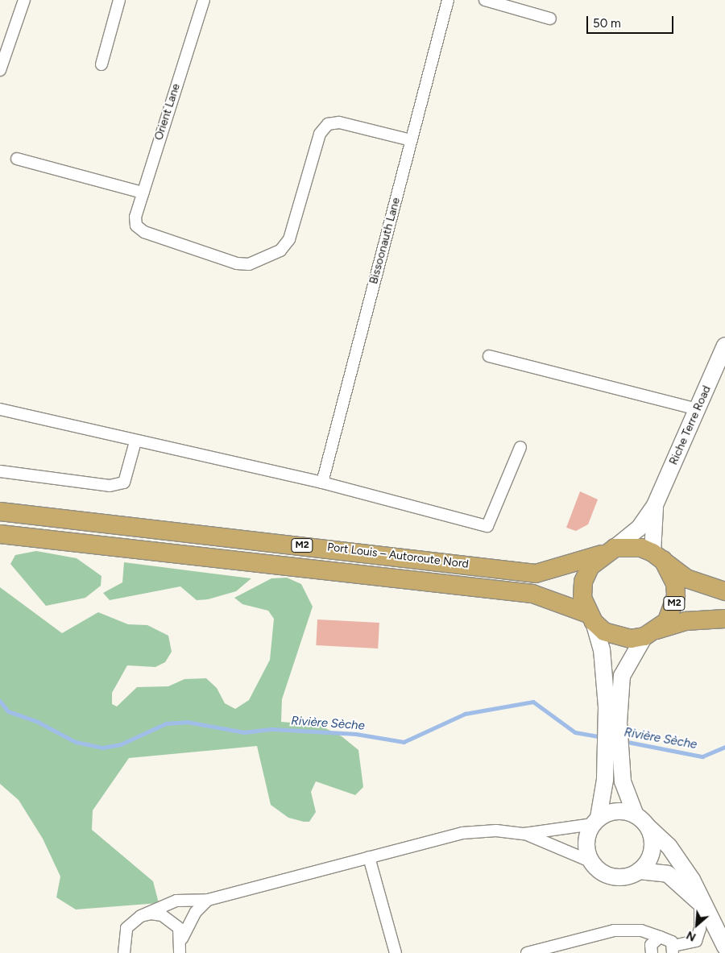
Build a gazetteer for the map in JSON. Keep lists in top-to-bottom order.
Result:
{
  "streets": {
    "highway": ["M2", "Port Louis – Autoroute Nord"],
    "main road": ["Riche Terre Road"],
    "street": ["Orient Lane", "Bissoonauth Lane"]
  },
  "crossings": [
    ["Orient Lane", "Bissoonauth Lane"],
    ["M2", "Port Louis – Autoroute Nord"]
  ],
  "water": ["Rivière Sèche"],
  "scale_bar": "50 m",
  "north": "bottom left"
}
